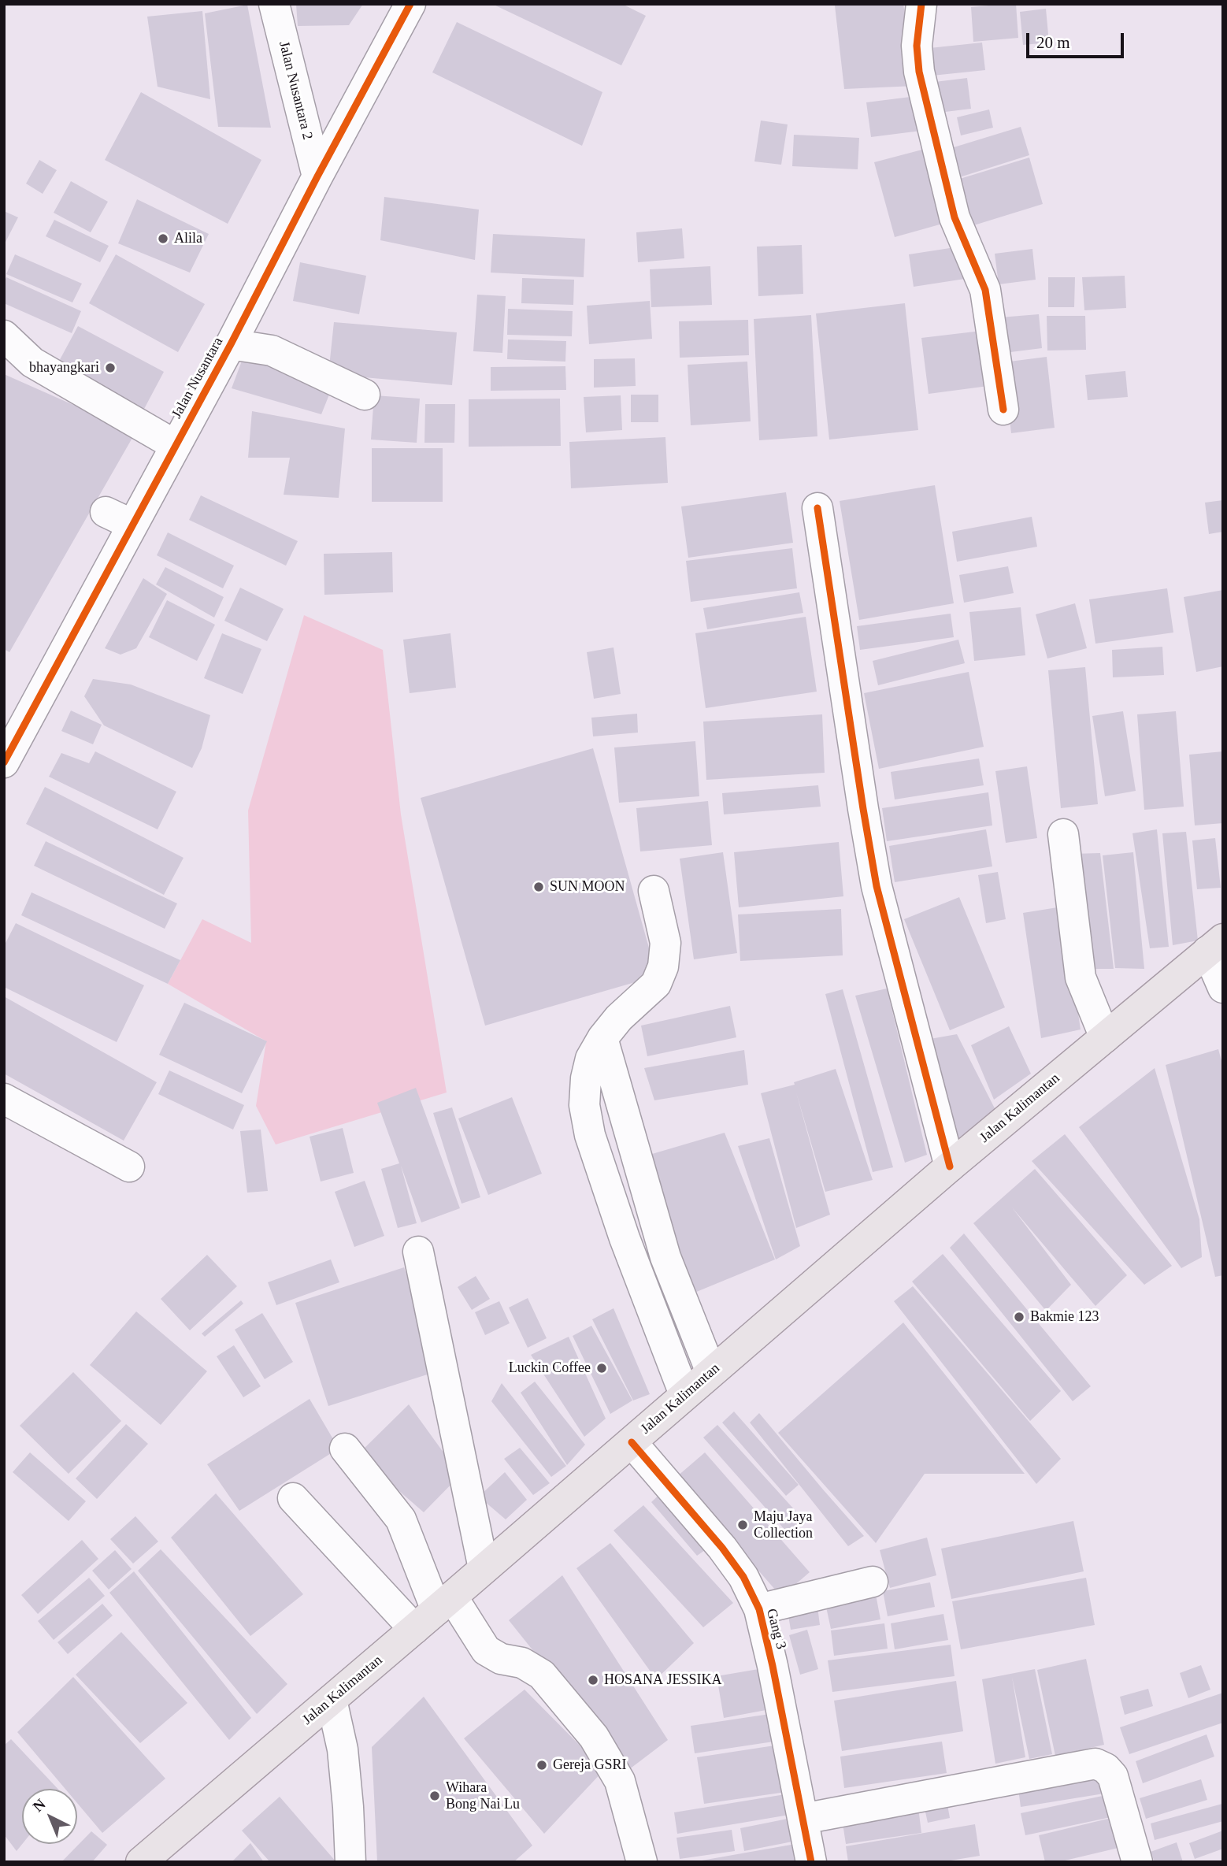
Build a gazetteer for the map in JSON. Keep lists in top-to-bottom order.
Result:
{
  "streets": {
    "main road": ["Jalan Kalimantan"],
    "street": ["Jalan Nusantara 2", "Jalan Nusantara", "Gang 3"]
  },
  "crossings": [
    ["Jalan Nusantara 2", "Jalan Nusantara"],
    ["Jalan Kalimantan", "Gang 3"]
  ],
  "places": [
    "Alila",
    "bhayangkari",
    "SUN MOON",
    "Bakmie 123",
    "Luckin Coffee",
    "Maju Jaya Collection",
    "HOSANA JESSIKA",
    "Gereja GSRI",
    "Wihara Bong Nai Lu"
  ],
  "scale_bar": "20 m",
  "north": "top left"
}
